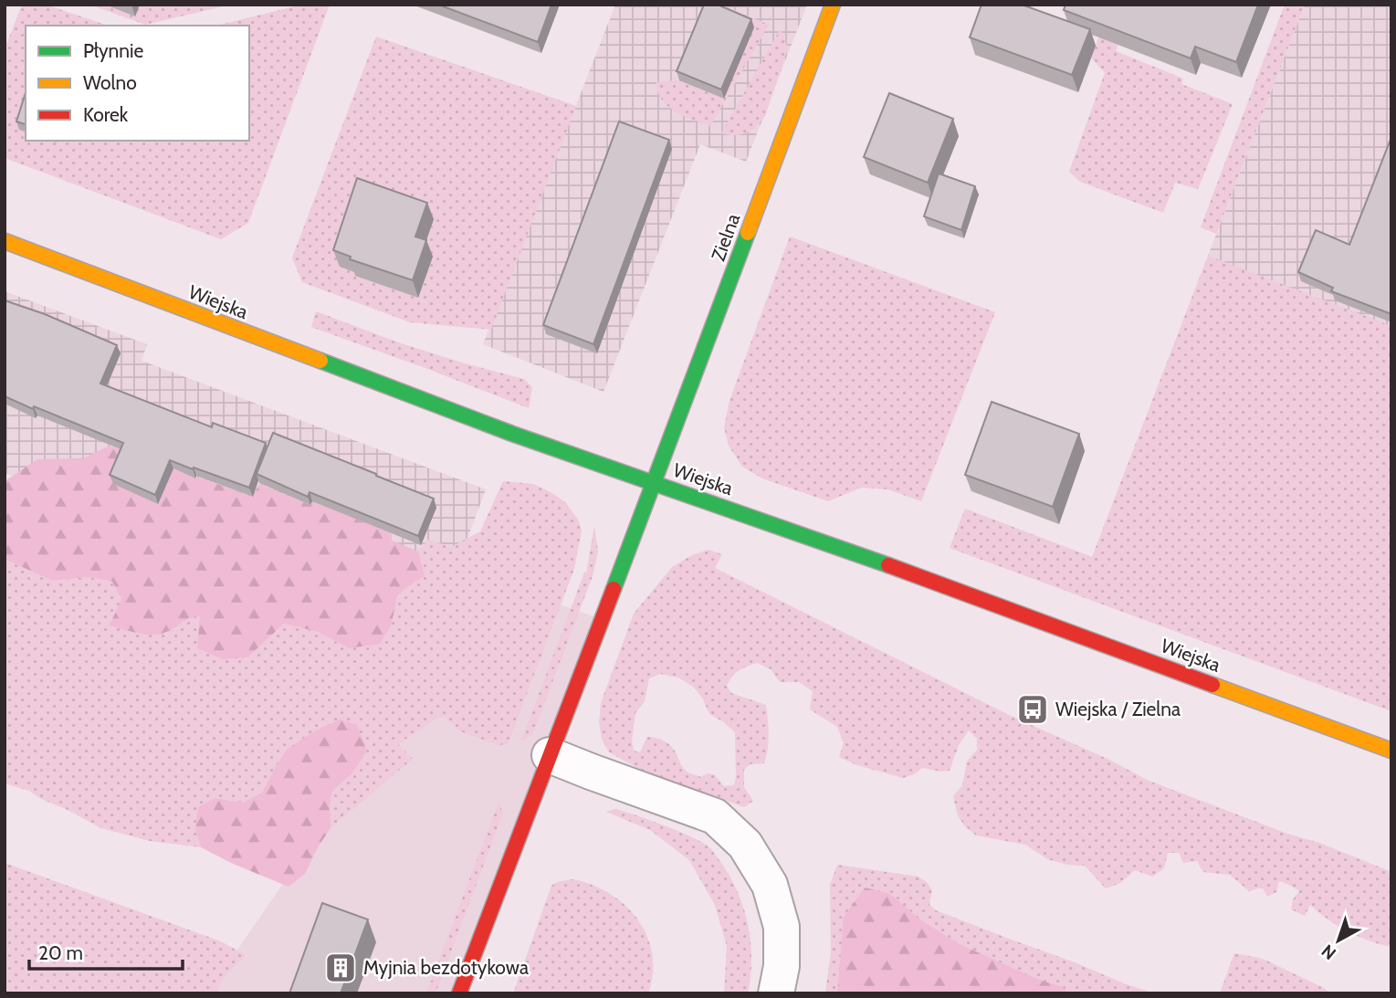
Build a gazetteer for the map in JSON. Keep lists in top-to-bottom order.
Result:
{
  "streets": {
    "street": ["Zielna", "Wiejska"]
  },
  "crossings": [
    ["Zielna", "Wiejska"]
  ],
  "places": {
    "bus stop": ["Wiejska / Zielna"],
    "building": ["Myjnia bezdotykowa"]
  },
  "legend": ["Płynnie", "Wolno", "Korek"],
  "scale_bar": "20 m",
  "north": "bottom left"
}
